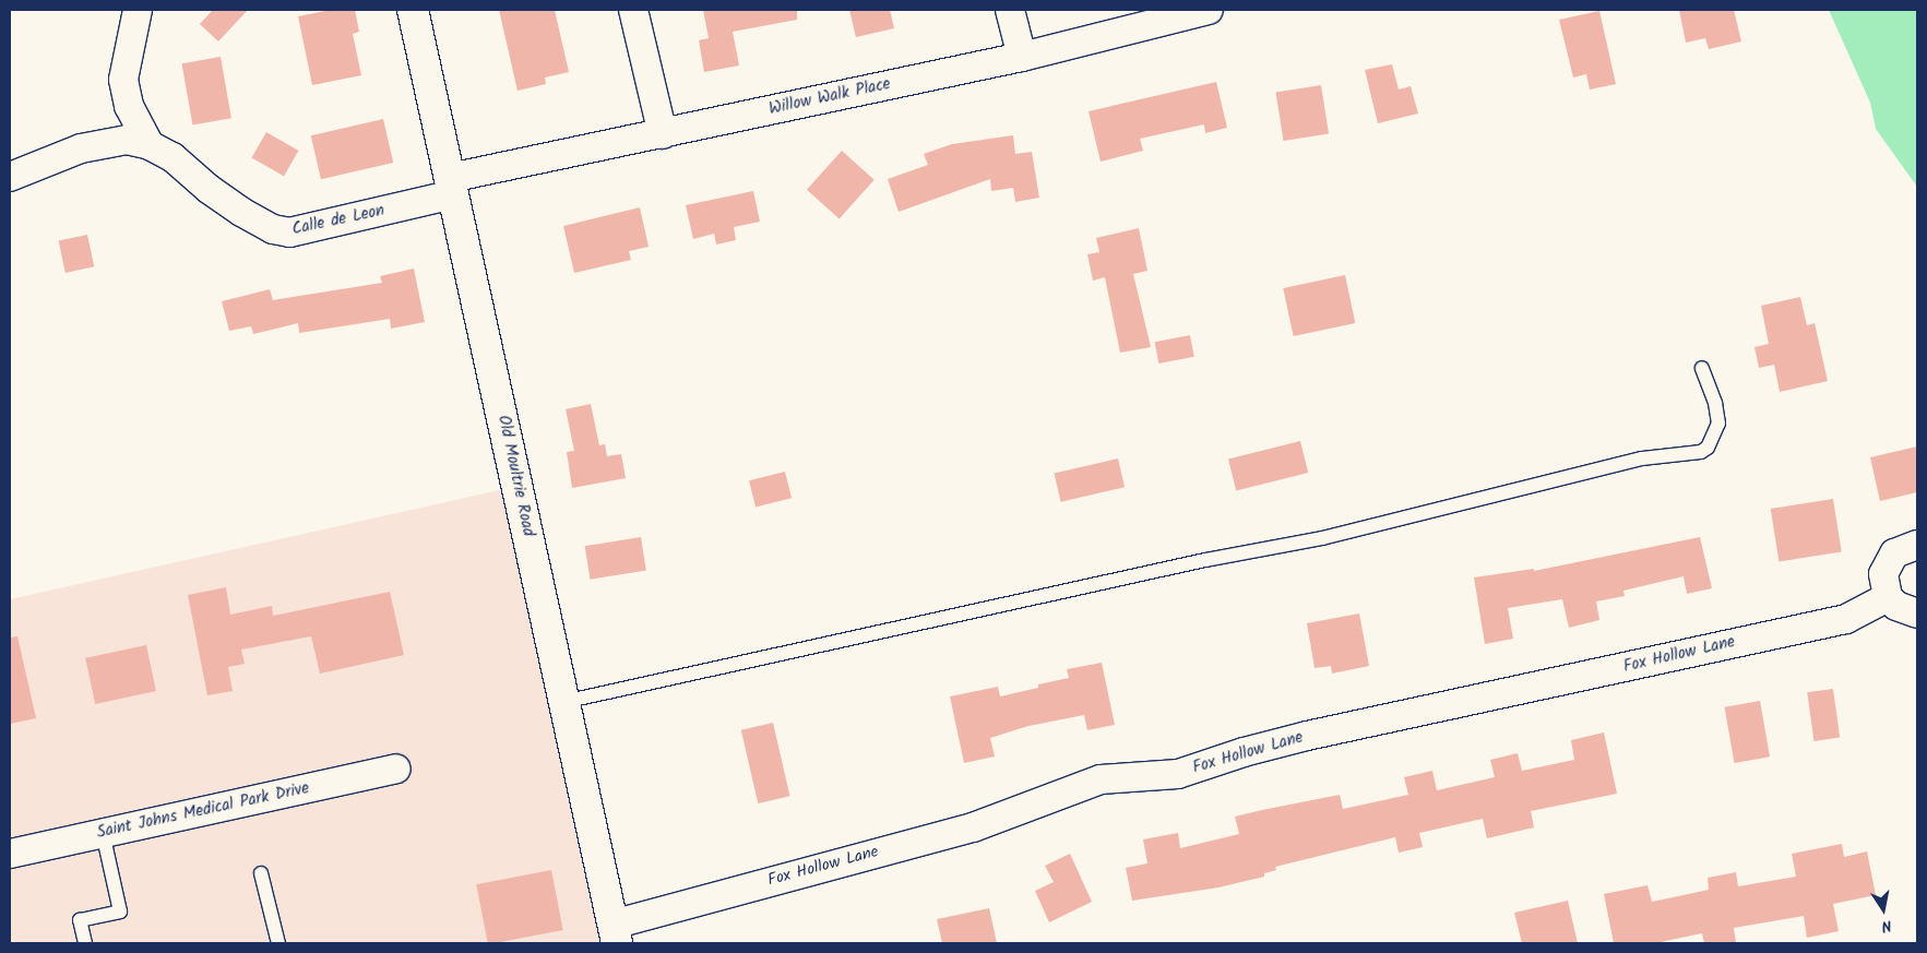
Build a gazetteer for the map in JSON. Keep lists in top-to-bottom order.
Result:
{
  "streets": {
    "main road": ["Old Moultrie Road"],
    "street": [
      "Willow Walk Place",
      "Calle de Leon",
      "Fox Hollow Lane",
      "Saint Johns Medical Park Drive"
    ]
  },
  "crossings": [
    ["Willow Walk Place", "Calle de Leon"],
    ["Willow Walk Place", "Old Moultrie Road"],
    ["Calle de Leon", "Old Moultrie Road"],
    ["Old Moultrie Road", "Fox Hollow Lane"]
  ],
  "north": "bottom"
}
